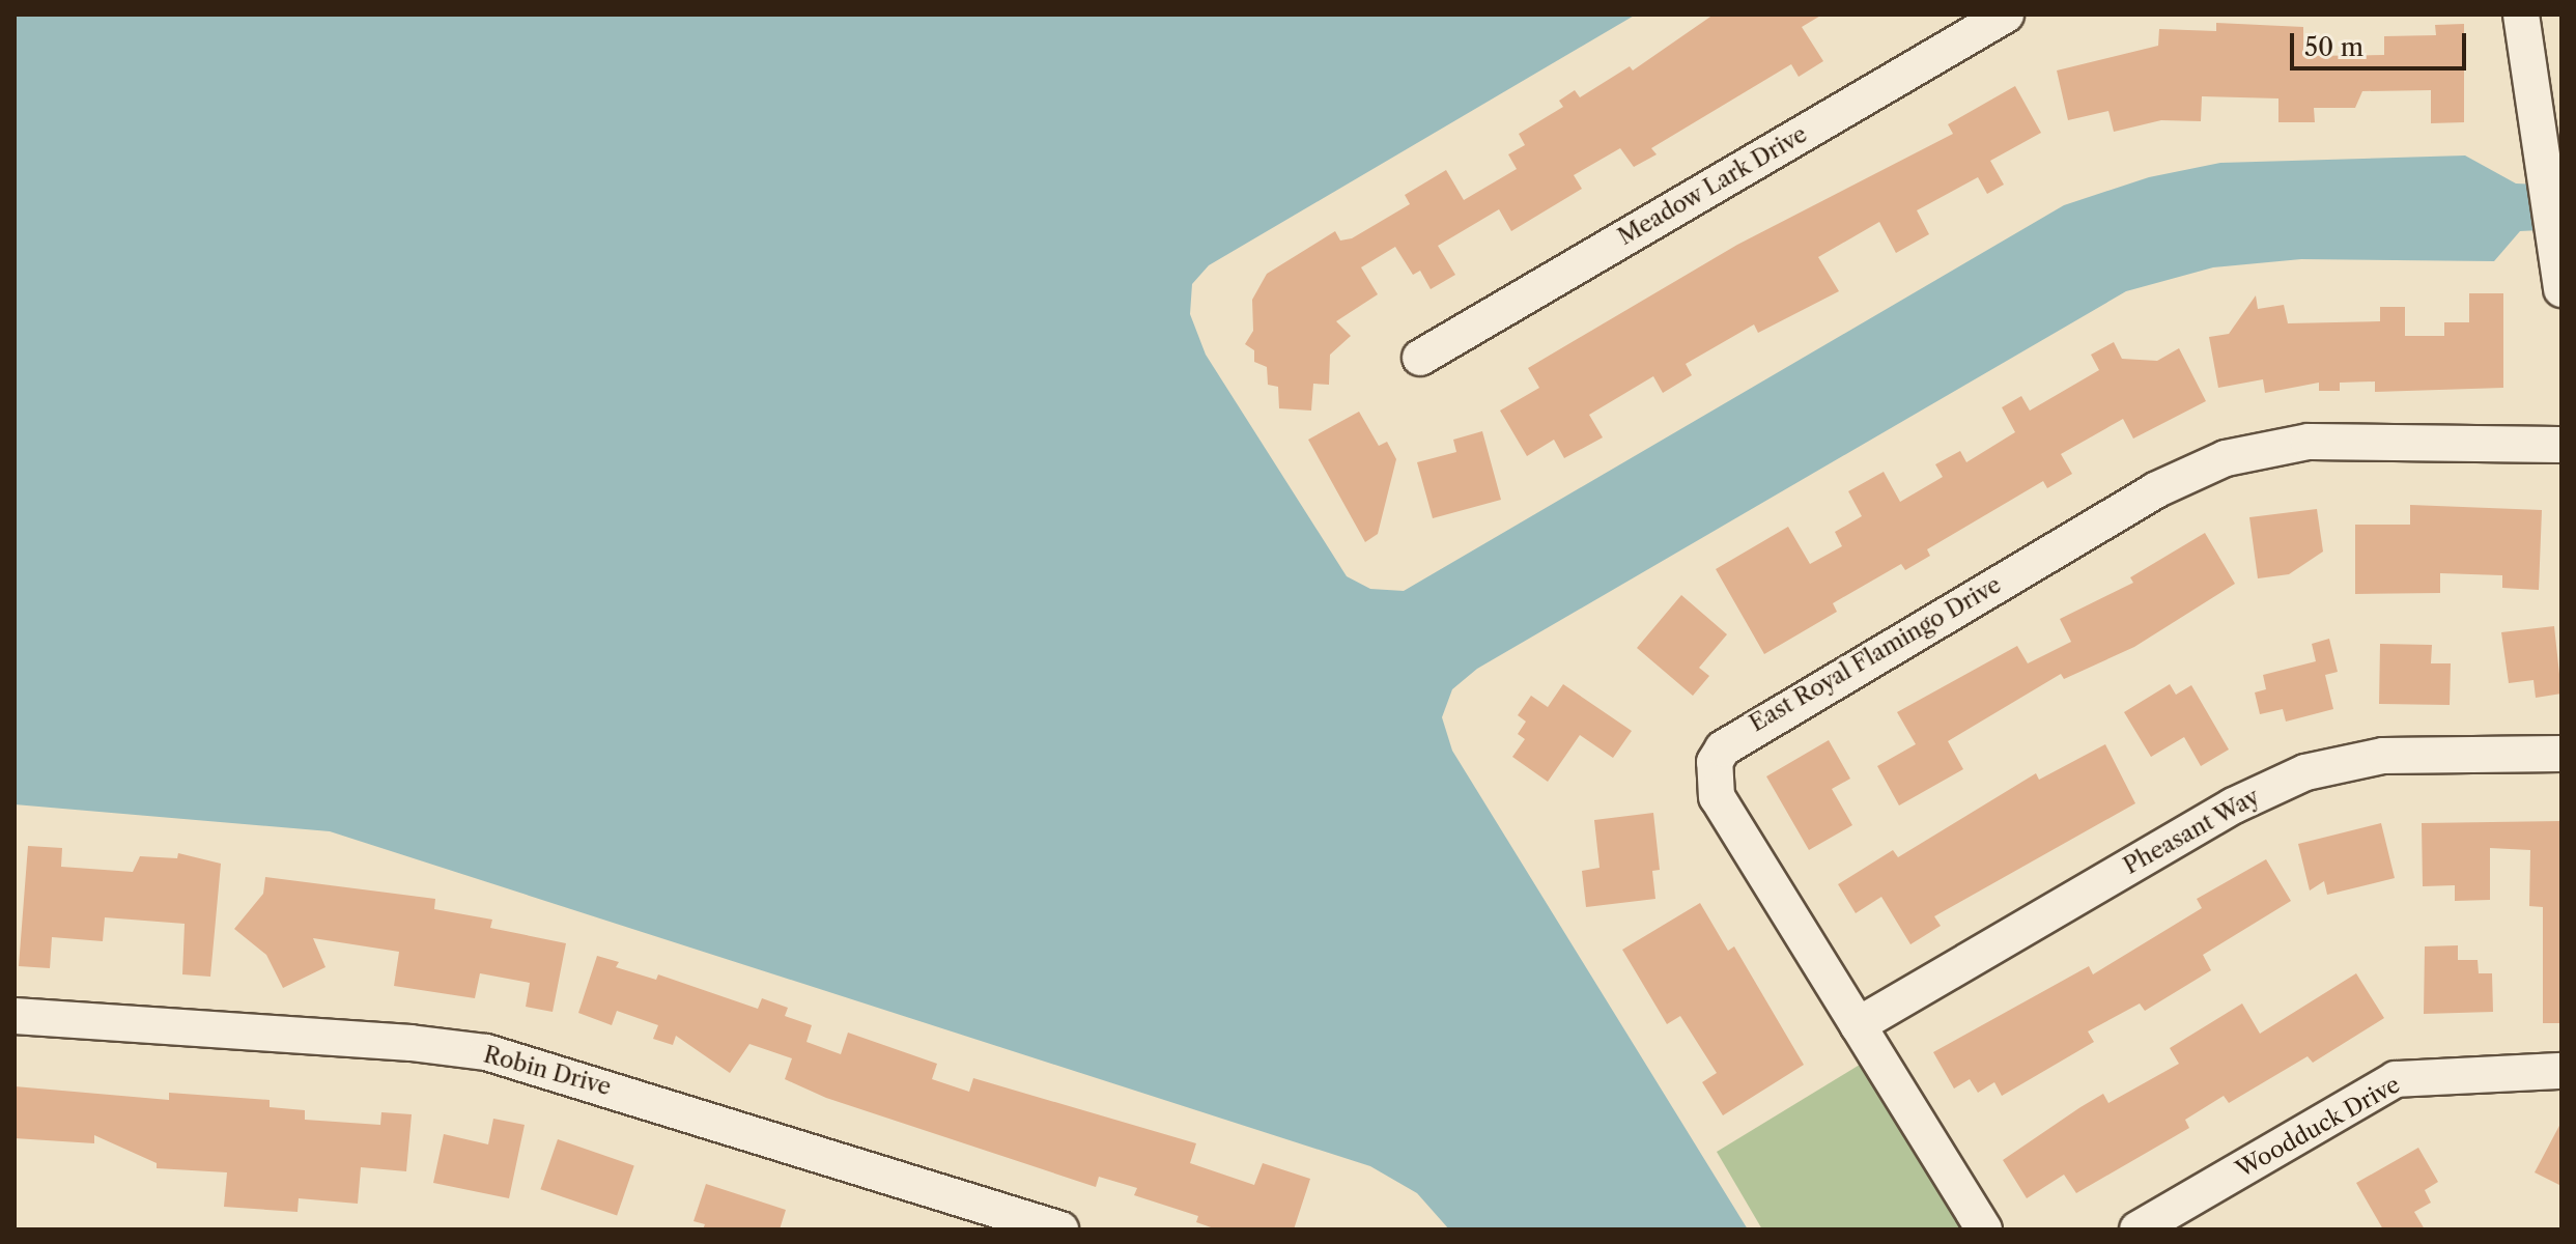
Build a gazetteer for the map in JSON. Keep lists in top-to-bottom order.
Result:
{
  "streets": {
    "street": [
      "Meadow Lark Drive",
      "East Royal Flamingo Drive",
      "Pheasant Way",
      "Robin Drive",
      "Woodduck Drive"
    ]
  },
  "crossings": [
    ["East Royal Flamingo Drive", "Pheasant Way"]
  ],
  "scale_bar": "50 m"
}
